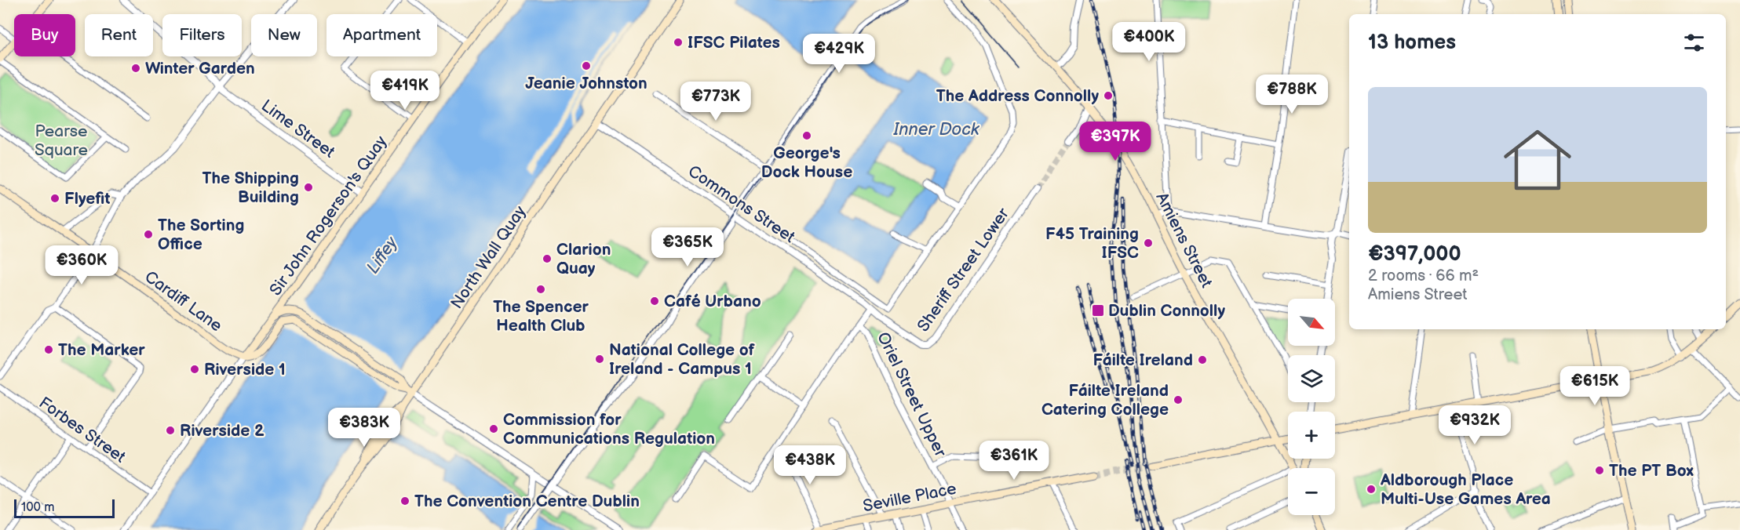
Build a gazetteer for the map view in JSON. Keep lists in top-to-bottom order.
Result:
{
  "streets": {
    "main road": [
      "Sir John Rogerson's Quay",
      "Amiens Street",
      "North Wall Quay",
      "Cardiff Lane",
      "Seville Place"
    ],
    "street": [
      "Lime Street",
      "Commons Street",
      "Sheriff Street Lower",
      "Oriel Street Upper",
      "Forbes Street"
    ]
  },
  "crossings": [
    ["Lime Street", "Sir John Rogerson's Quay"],
    ["Commons Street", "North Wall Quay"],
    ["Commons Street", "Sheriff Street Lower"],
    ["Sir John Rogerson's Quay", "North Wall Quay"],
    ["Sir John Rogerson's Quay", "Cardiff Lane"],
    ["Sir John Rogerson's Quay", "Forbes Street"],
    ["Oriel Street Upper", "Seville Place"]
  ],
  "water": ["Inner Dock", "Liffey"],
  "parks": ["Pearse Square"],
  "places": {
    "other": [
      "IFSC Pilates",
      "Jeanie Johnston",
      "Winter Garden",
      "The Address Connolly",
      "George's Dock House",
      "The Shipping Building",
      "Flyefit",
      "The Sorting Office",
      "F45 Training IFSC",
      "Clarion Quay",
      "The Spencer Health Club",
      "Café Urbano",
      "The Marker",
      "National College of Ireland - Campus 1",
      "Fáilte Ireland",
      "Riverside 1",
      "Fáilte Ireland Catering College",
      "Commission for Communications Regulation",
      "Riverside 2",
      "The PT Box",
      "Aldborough Place Multi-Use Games Area",
      "The Convention Centre Dublin"
    ],
    "transit": ["Dublin Connolly"]
  },
  "scale_bar": "100 m",
  "north": "bottom right",
  "page": {
    "chip": [
      "Buy",
      "Rent",
      "Filters",
      "New",
      "Apartment"
    ],
    "heading": "13 homes",
    "price": [
      "€400K",
      "€429K",
      "€419K",
      "€788K",
      "€773K",
      "€397K",
      "€365K",
      "€360K",
      "€615K",
      "€932K",
      "€383K",
      "€361K",
      "€438K"
    ],
    "list": [
      {
        "name": "€397,000",
        "note": "2 rooms · 66 m² · Amiens Street"
      }
    ],
    "map_buttons": ["+", "−"],
    "scale": "100 m"
  }
}
